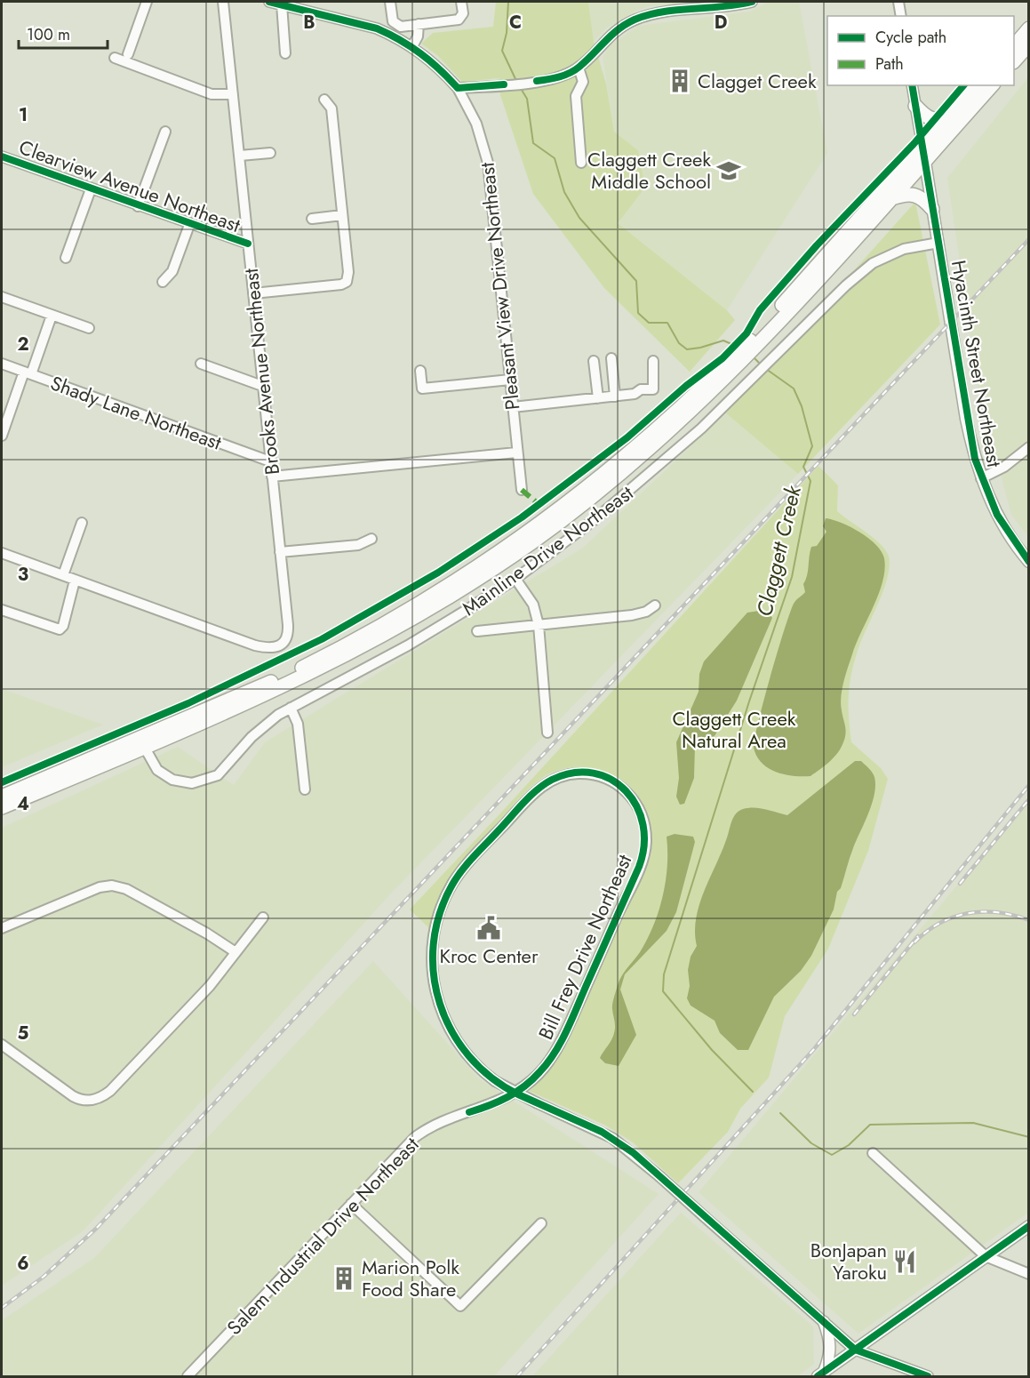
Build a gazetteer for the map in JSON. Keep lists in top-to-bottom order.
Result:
{
  "streets": {
    "main road": ["Hyacinth Street Northeast"],
    "street": [
      "Clearview Avenue Northeast",
      "Pleasant View Drive Northeast",
      "Brooks Avenue Northeast",
      "Shady Lane Northeast",
      "Mainline Drive Northeast",
      "Bill Frey Drive Northeast",
      "Salem Industrial Drive Northeast"
    ]
  },
  "crossings": [
    ["Clearview Avenue Northeast", "Brooks Avenue Northeast"],
    ["Hyacinth Street Northeast", "Mainline Drive Northeast"],
    ["Brooks Avenue Northeast", "Shady Lane Northeast"],
    ["Bill Frey Drive Northeast", "Salem Industrial Drive Northeast"]
  ],
  "water": ["Claggett Creek"],
  "parks": ["Claggett Creek Natural Area"],
  "places": {
    "building": ["Clagget Creek", "Marion Polk Food Share"],
    "school or university": ["Claggett Creek Middle School"],
    "public building": ["Kroc Center"],
    "restaurant": ["BonJapan Yaroku"]
  },
  "legend": ["Cycle path", "Path"],
  "scale_bar": "100 m",
  "grid": {
    "columns": ["B", "C", "D"],
    "rows": [
      "1",
      "2",
      "3",
      "4",
      "5",
      "6"
    ]
  }
}
